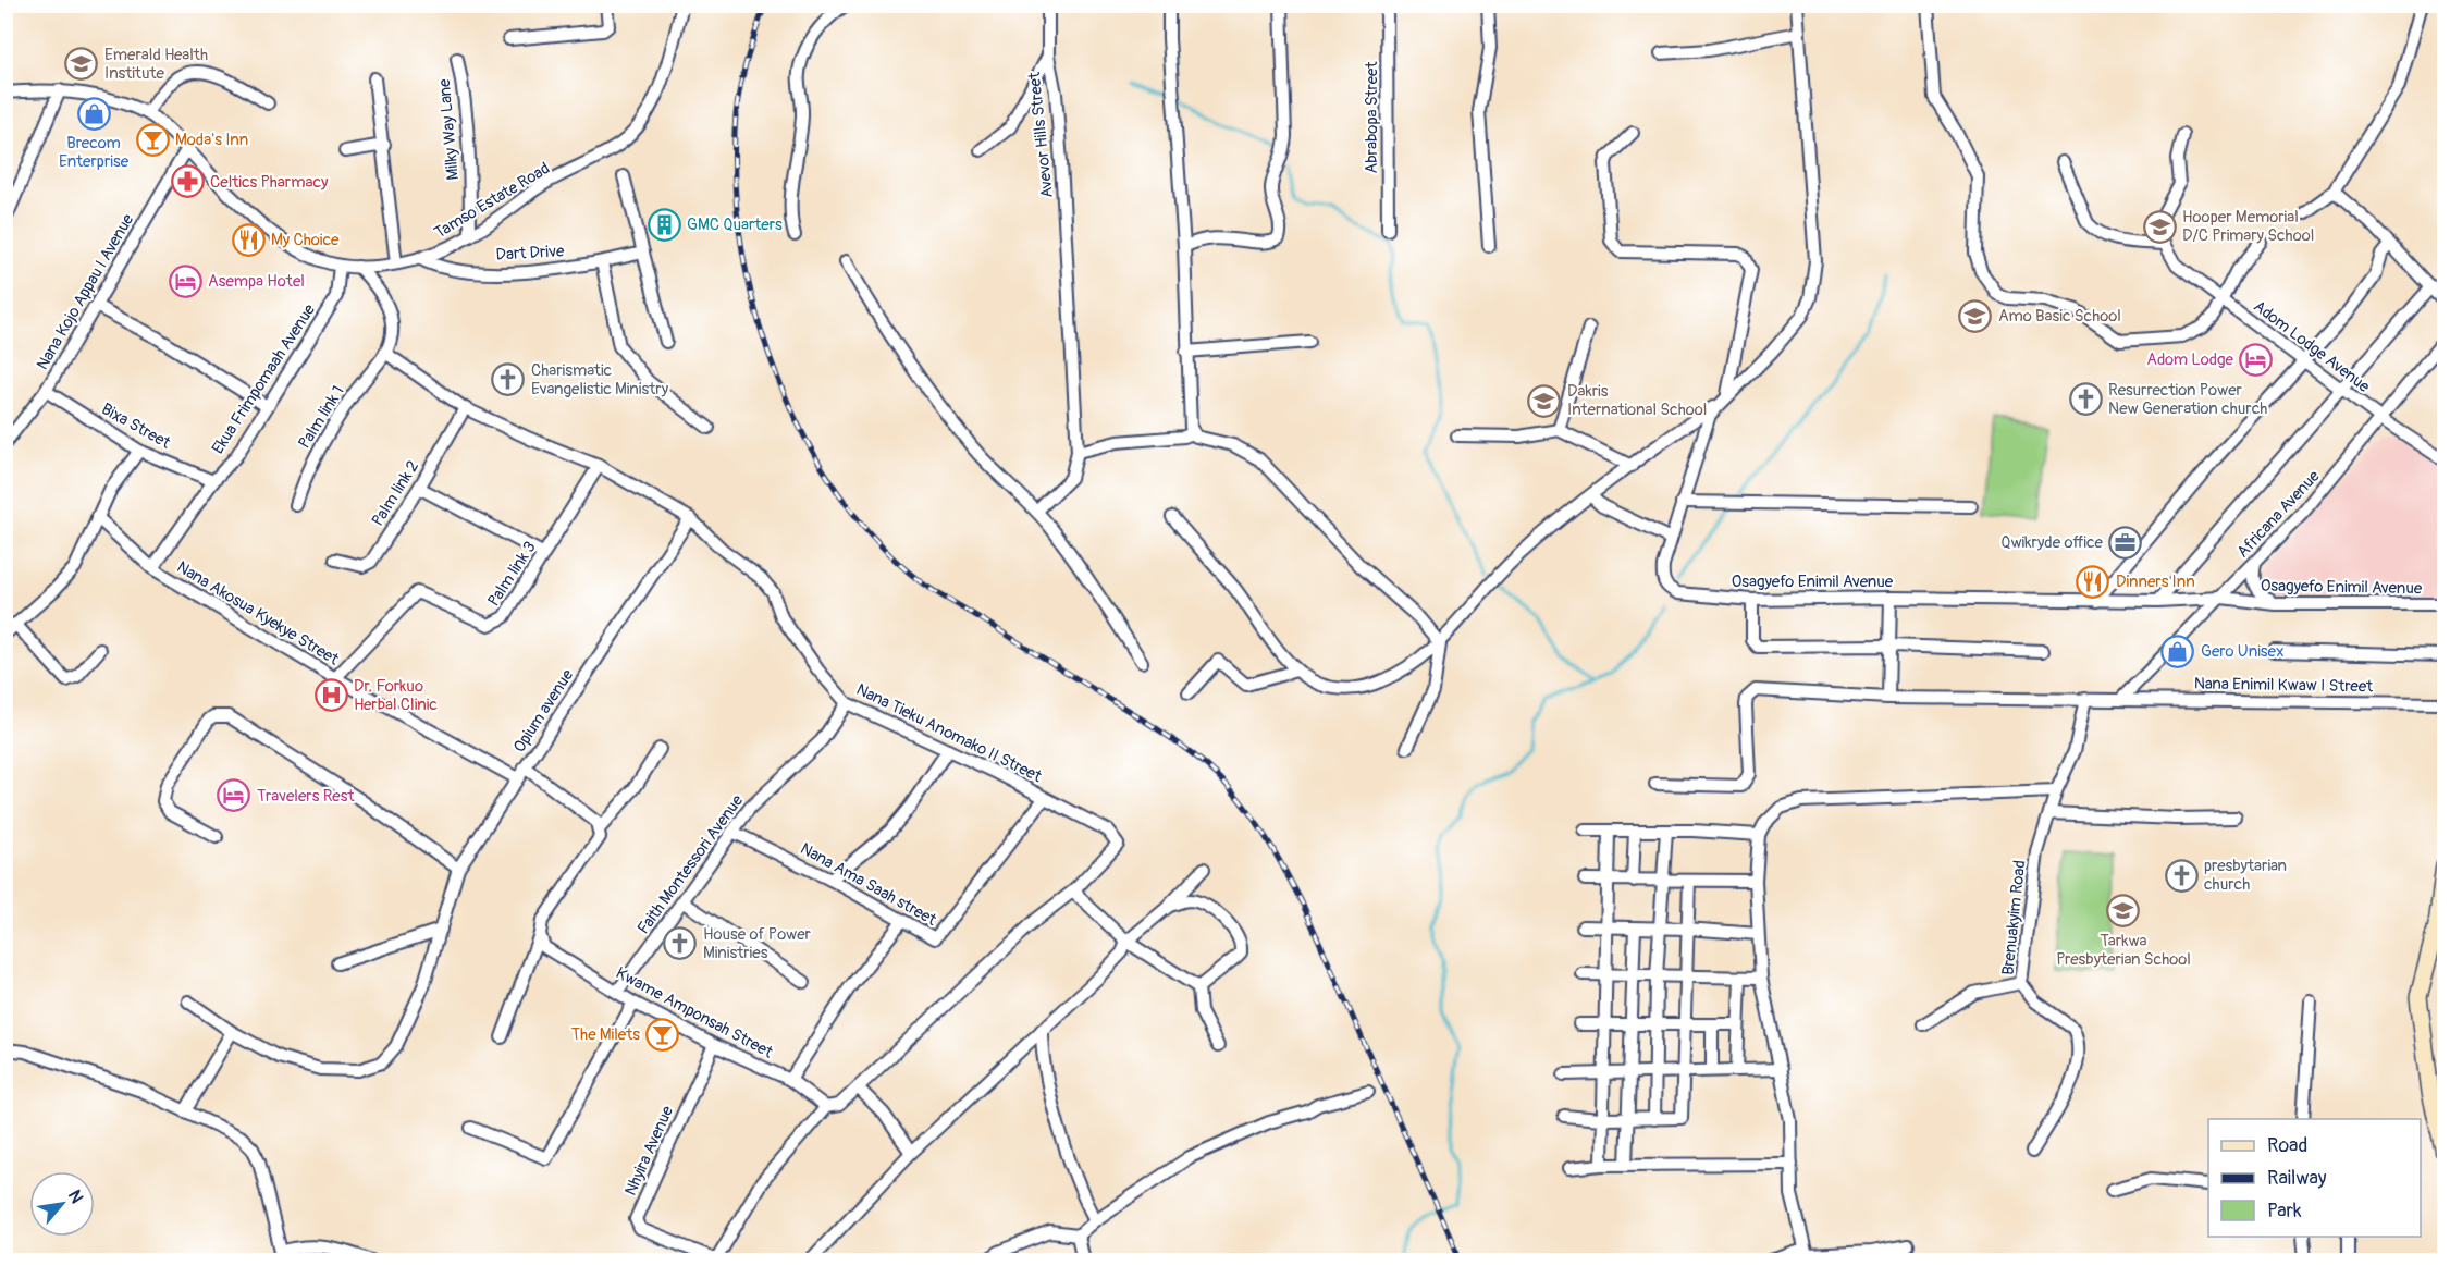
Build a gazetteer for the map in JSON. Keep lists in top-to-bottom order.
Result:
{
  "streets": {
    "street": [
      "Abrabopa Street",
      "Milky Way Lane",
      "Avevor Hills Street",
      "Tamso Estate Road",
      "Dart Drive",
      "Nana Kojo Appau I Avenue",
      "Adom Lodge Avenue",
      "Ekua Frimpomaah Avenue",
      "Palm link 1",
      "Bixa Street",
      "Palm link 2",
      "Africana Avenue",
      "Palm link 3",
      "Osagyefo Enimil Avenue",
      "Nana Akosua Kyekye Street",
      "Nana Enimil Kwaw I Street",
      "Opium avenue",
      "Nana Tieku Anomako II Street",
      "Faith Montessori Avenue",
      "Nana Ama Saah street",
      "Brenuakyim Road",
      "Kwame Amponsah Street",
      "Nhyira Avenue"
    ]
  },
  "crossings": [
    ["Milky Way Lane", "Tamso Estate Road"],
    ["Tamso Estate Road", "Dart Drive"],
    ["Tamso Estate Road", "Nana Kojo Appau I Avenue"],
    ["Tamso Estate Road", "Ekua Frimpomaah Avenue"],
    ["Nana Kojo Appau I Avenue", "Bixa Street"],
    ["Adom Lodge Avenue", "Africana Avenue"],
    ["Ekua Frimpomaah Avenue", "Bixa Street"],
    ["Ekua Frimpomaah Avenue", "Nana Akosua Kyekye Street"],
    ["Palm link 1", "Nana Tieku Anomako II Street"],
    ["Palm link 2", "Nana Tieku Anomako II Street"],
    ["Africana Avenue", "Osagyefo Enimil Avenue"],
    ["Africana Avenue", "Nana Enimil Kwaw I Street"],
    ["Palm link 3", "Nana Akosua Kyekye Street"],
    ["Palm link 3", "Nana Tieku Anomako II Street"],
    ["Nana Akosua Kyekye Street", "Opium avenue"],
    ["Nana Enimil Kwaw I Street", "Brenuakyim Road"],
    ["Opium avenue", "Nana Tieku Anomako II Street"],
    ["Nana Tieku Anomako II Street", "Faith Montessori Avenue"],
    ["Nana Tieku Anomako II Street", "Nana Ama Saah street"],
    ["Faith Montessori Avenue", "Nana Ama Saah street"],
    ["Faith Montessori Avenue", "Kwame Amponsah Street"],
    ["Kwame Amponsah Street", "Nhyira Avenue"]
  ],
  "places": {
    "school or university": [
      "Emerald Health Institute",
      "Hooper Memorial D/C Primary School",
      "Amo Basic School",
      "Dakris International School",
      "Tarkwa Presbyterian School"
    ],
    "shop": ["Brecom Enterprise", "Gero Unisex"],
    "bar": ["Moda's Inn", "The Milets"],
    "pharmacy": ["Celtics Pharmacy"],
    "building": ["GMC Quarters"],
    "restaurant": ["My Choice", "Dinners Inn"],
    "hotel": ["Asempa Hotel", "Adom Lodge", "Travelers Rest"],
    "church": [
      "Charismatic Evangelistic Ministry",
      "Resurrection Power New Generation church",
      "presbytarian church",
      "House of Power Ministries"
    ],
    "office": ["Qwikryde office"],
    "hospital": ["Dr. Forkuo Herbal Clinic"]
  },
  "legend": ["Road", "Railway", "Park"],
  "north": "top right"
}
